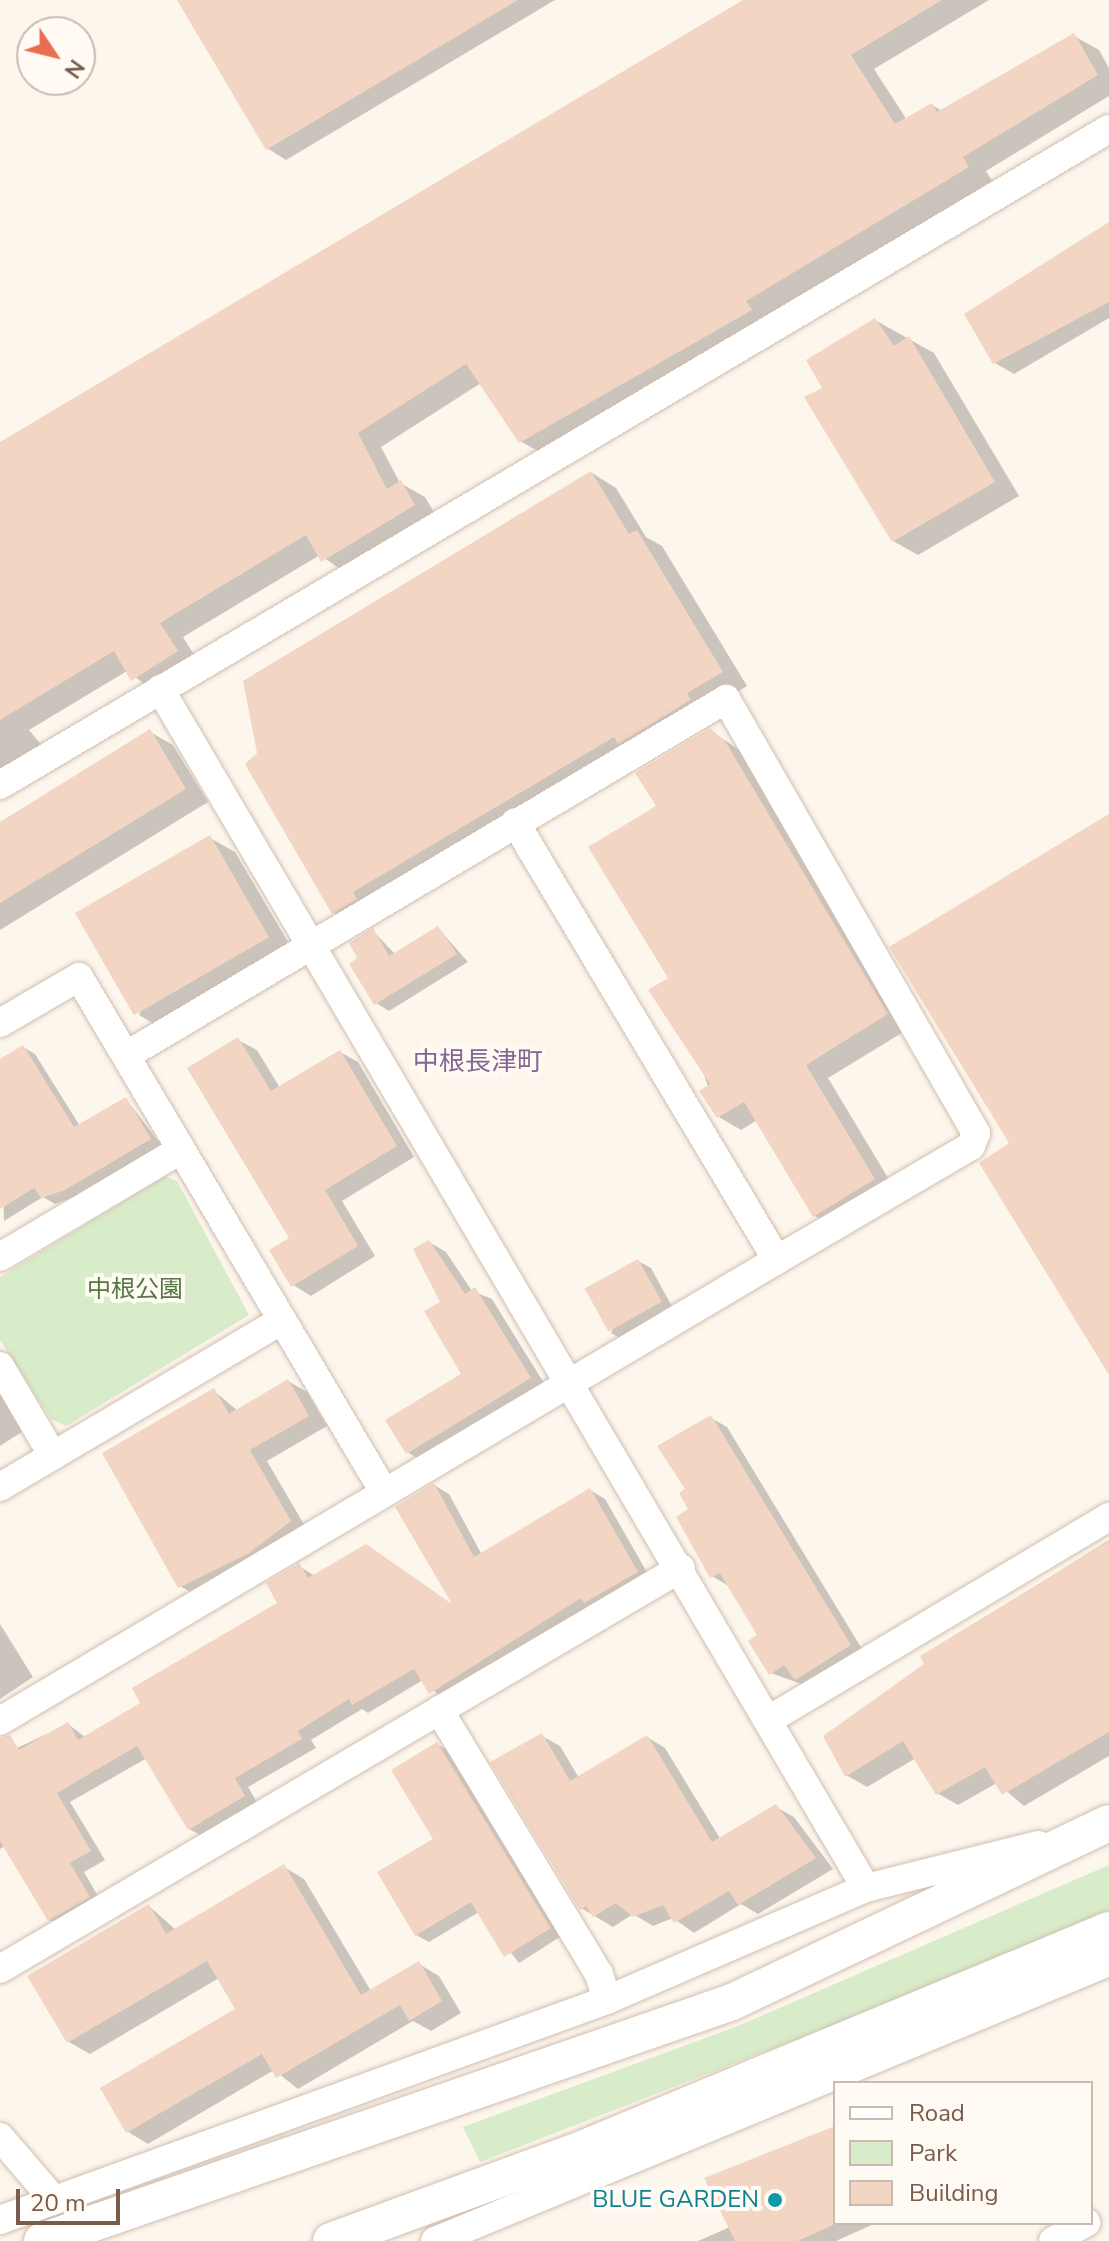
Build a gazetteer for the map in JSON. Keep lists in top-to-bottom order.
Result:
{
  "districts": ["中根長津町"],
  "parks": ["中根公園"],
  "places": ["BLUE GARDEN"],
  "legend": ["Road", "Park", "Building"],
  "scale_bar": "20 m",
  "north": "bottom right"
}
